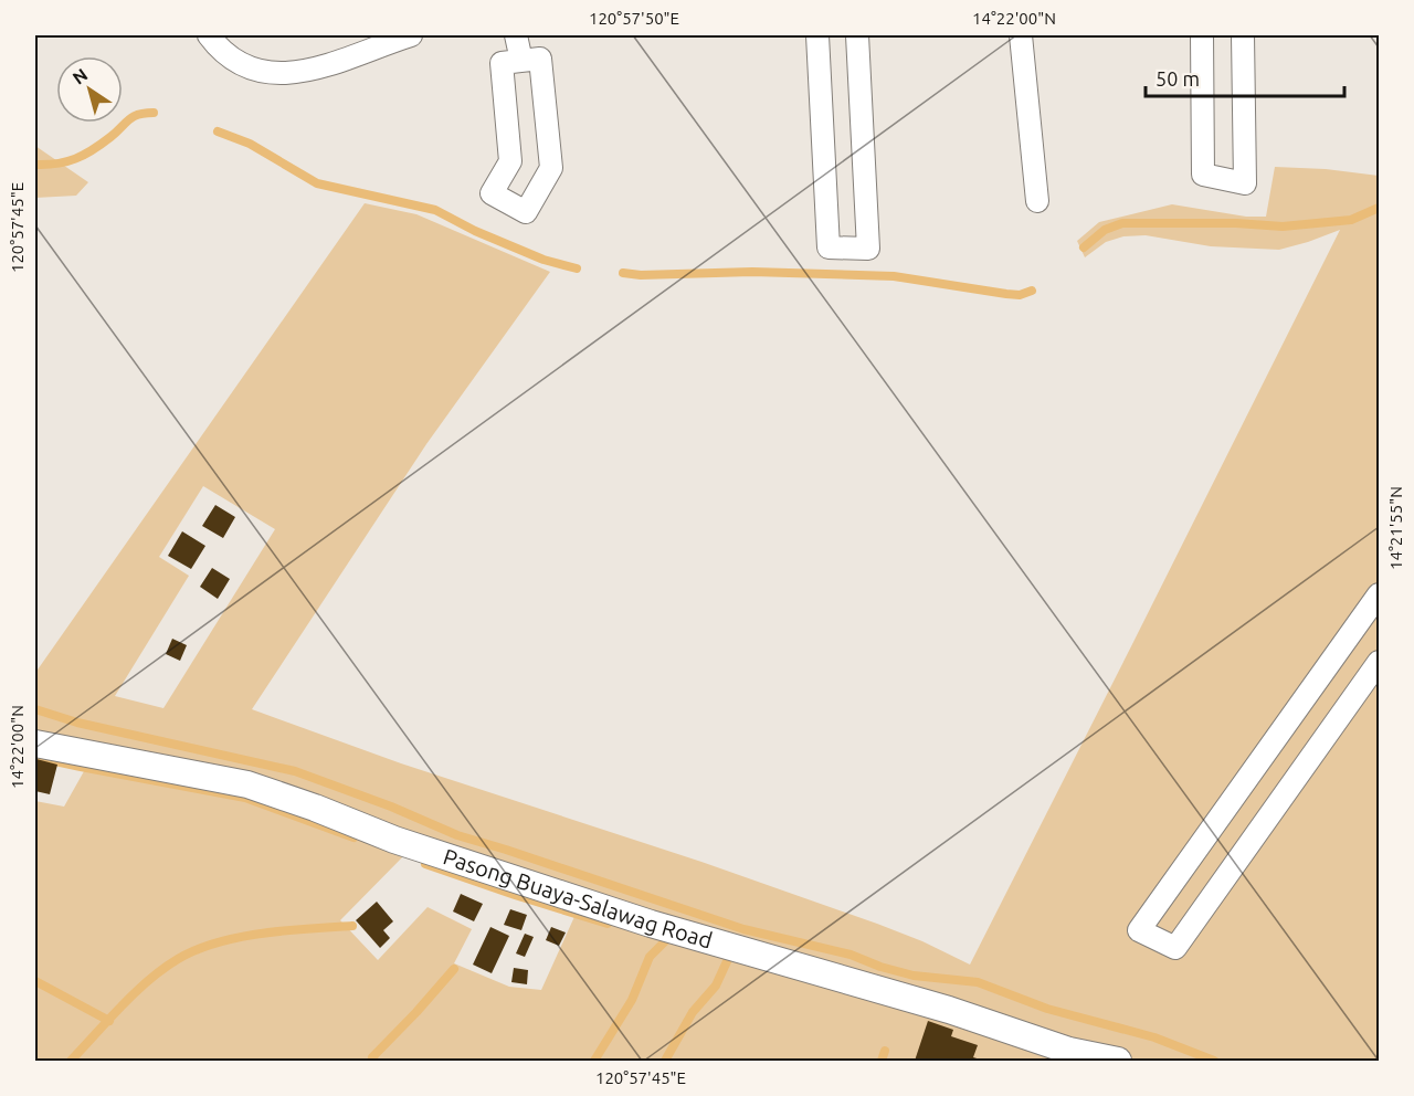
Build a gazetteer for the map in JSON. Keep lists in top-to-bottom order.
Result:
{
  "streets": {
    "street": ["Pasong Buaya-Salawag Road"]
  },
  "scale_bar": "50 m",
  "north": "top left",
  "coordinates": [
    "120°57'50\"E",
    "14°22'00\"N",
    "120°57'45\"E",
    "14°21'55\"N"
  ]
}
